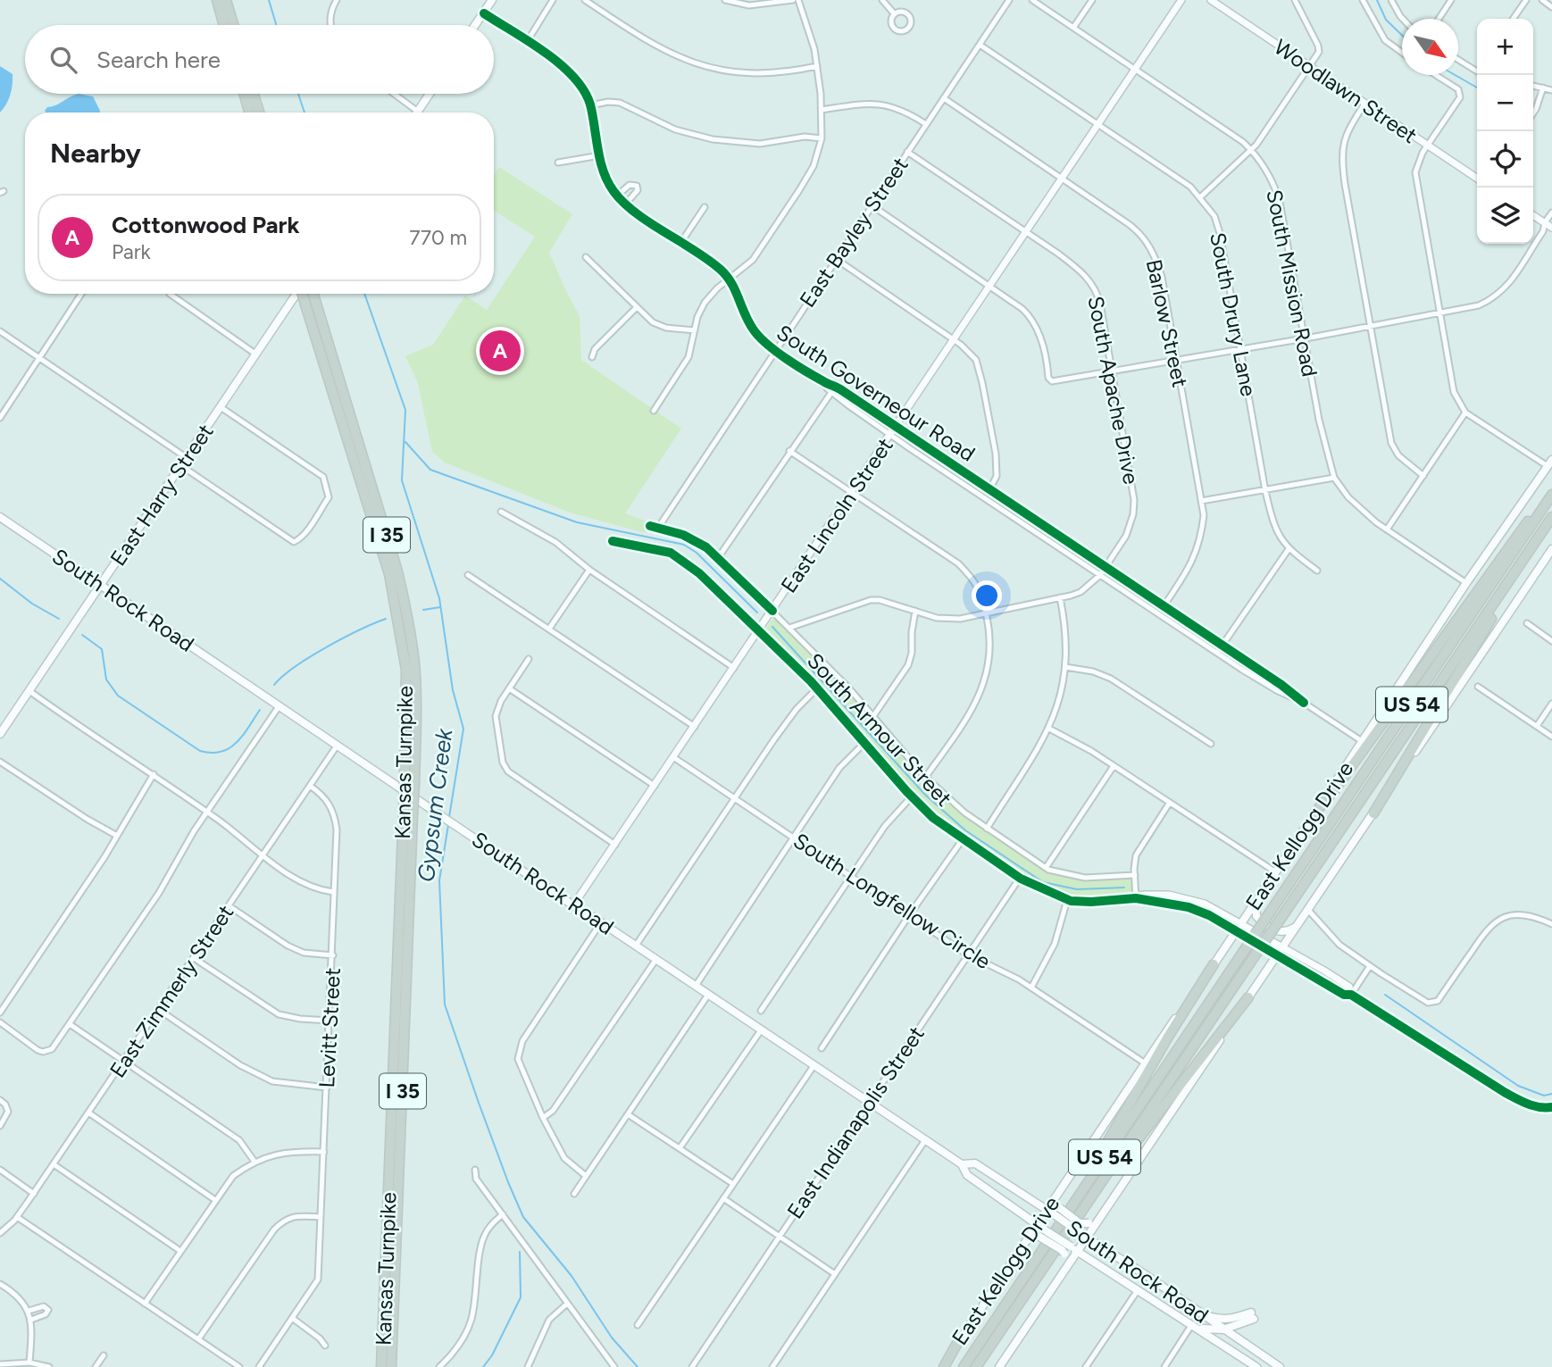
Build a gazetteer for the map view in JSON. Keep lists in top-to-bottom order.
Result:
{
  "streets": {
    "highway": ["I 35", "US 54", "Kansas Turnpike"],
    "main road": ["East Harry Street", "South Rock Road", "East Kellogg Drive"],
    "street": [
      "Woodlawn Street",
      "East Bayley Street",
      "South Mission Road",
      "South Drury Lane",
      "Barlow Street",
      "South Apache Drive",
      "South Governeour Road",
      "East Lincoln Street",
      "South Armour Street",
      "South Longfellow Circle",
      "East Zimmerly Street",
      "Levitt Street",
      "East Indianapolis Street"
    ]
  },
  "crossings": [
    ["East Bayley Street", "South Drury Lane"],
    ["East Bayley Street", "Barlow Street"],
    ["East Bayley Street", "South Apache Drive"],
    ["East Bayley Street", "South Governeour Road"],
    ["East Bayley Street", "South Armour Street"],
    ["South Mission Road", "East Lincoln Street"],
    ["South Mission Road", "East Kellogg Drive"],
    ["South Drury Lane", "East Lincoln Street"],
    ["Barlow Street", "South Governeour Road"],
    ["Barlow Street", "East Lincoln Street"],
    ["South Apache Drive", "South Governeour Road"],
    ["South Apache Drive", "East Lincoln Street"],
    ["South Apache Drive", "South Armour Street"],
    ["South Governeour Road", "East Lincoln Street"],
    ["South Governeour Road", "East Kellogg Drive"],
    ["East Harry Street", "South Rock Road"],
    ["East Lincoln Street", "South Rock Road"],
    ["East Lincoln Street", "South Armour Street"],
    ["East Lincoln Street", "South Longfellow Circle"],
    ["South Rock Road", "East Kellogg Drive"],
    ["South Rock Road", "East Zimmerly Street"],
    ["South Rock Road", "East Indianapolis Street"],
    ["South Armour Street", "East Kellogg Drive"],
    ["South Armour Street", "East Indianapolis Street"],
    ["East Kellogg Drive", "South Longfellow Circle"],
    ["South Longfellow Circle", "East Indianapolis Street"],
    ["East Zimmerly Street", "Levitt Street"]
  ],
  "water": ["Gypsum Creek"],
  "north": "bottom right",
  "page": {
    "map_buttons": ["+", "−"],
    "search": "Search here",
    "heading": "Nearby",
    "list": [
      {
        "mark": "A",
        "name": "Cottonwood Park",
        "note": "Park",
        "value": "770 m"
      }
    ],
    "pins": "A"
  }
}
